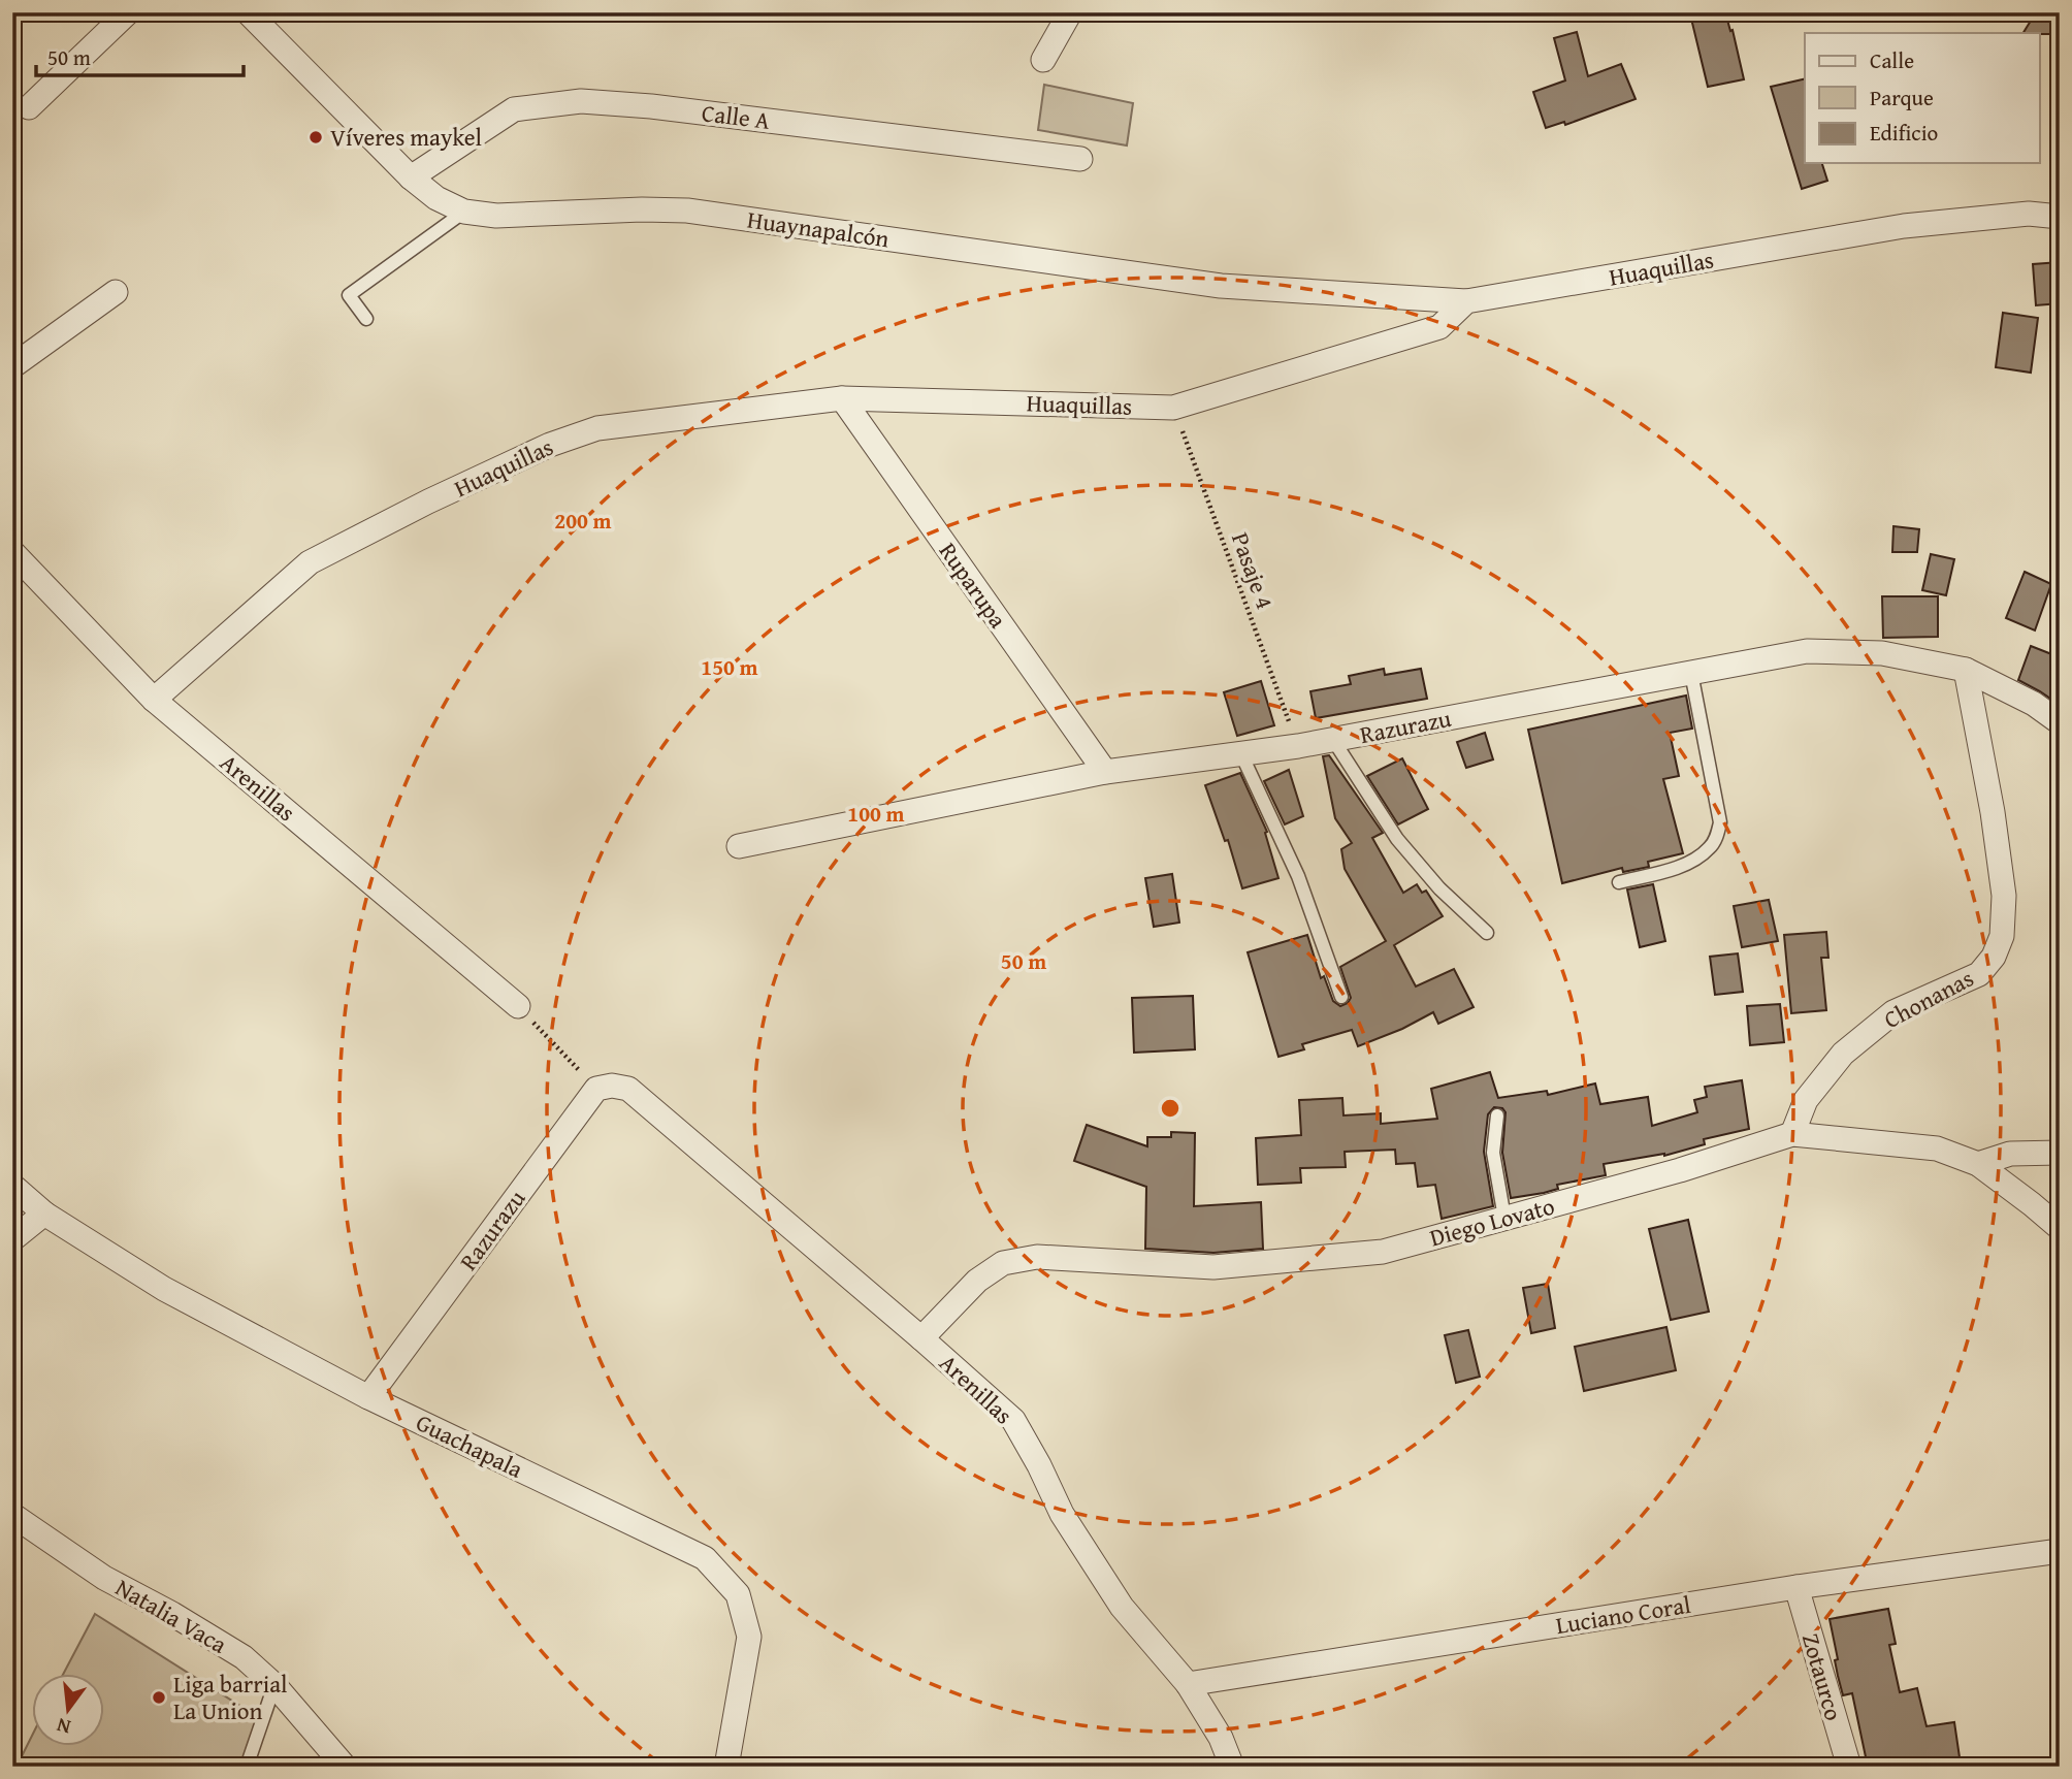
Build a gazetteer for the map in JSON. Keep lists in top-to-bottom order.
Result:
{
  "streets": {
    "street": [
      "Calle A",
      "Huaynapalcón",
      "Huaquillas",
      "Ruparupa",
      "Razurazu",
      "Arenillas",
      "Chonanas",
      "Diego Lovato",
      "Guachapala",
      "Luciano Coral",
      "Natalia Vaca",
      "Zotaurco"
    ],
    "path": ["Pasaje 4"]
  },
  "crossings": [
    ["Calle A", "Huaynapalcón"],
    ["Huaynapalcón", "Huaquillas"],
    ["Huaquillas", "Pasaje 4"],
    ["Huaquillas", "Ruparupa"],
    ["Huaquillas", "Arenillas"],
    ["Pasaje 4", "Razurazu"],
    ["Ruparupa", "Razurazu"],
    ["Razurazu", "Arenillas"],
    ["Razurazu", "Chonanas"],
    ["Razurazu", "Guachapala"],
    ["Arenillas", "Diego Lovato"],
    ["Arenillas", "Luciano Coral"],
    ["Chonanas", "Diego Lovato"],
    ["Luciano Coral", "Zotaurco"]
  ],
  "places": ["Víveres maykel", "Liga barrial La Union"],
  "legend": ["Calle", "Parque", "Edificio"],
  "scale_bar": "50 m",
  "north": "bottom",
  "rings": [
    "200 m",
    "150 m",
    "100 m",
    "50 m"
  ]
}
